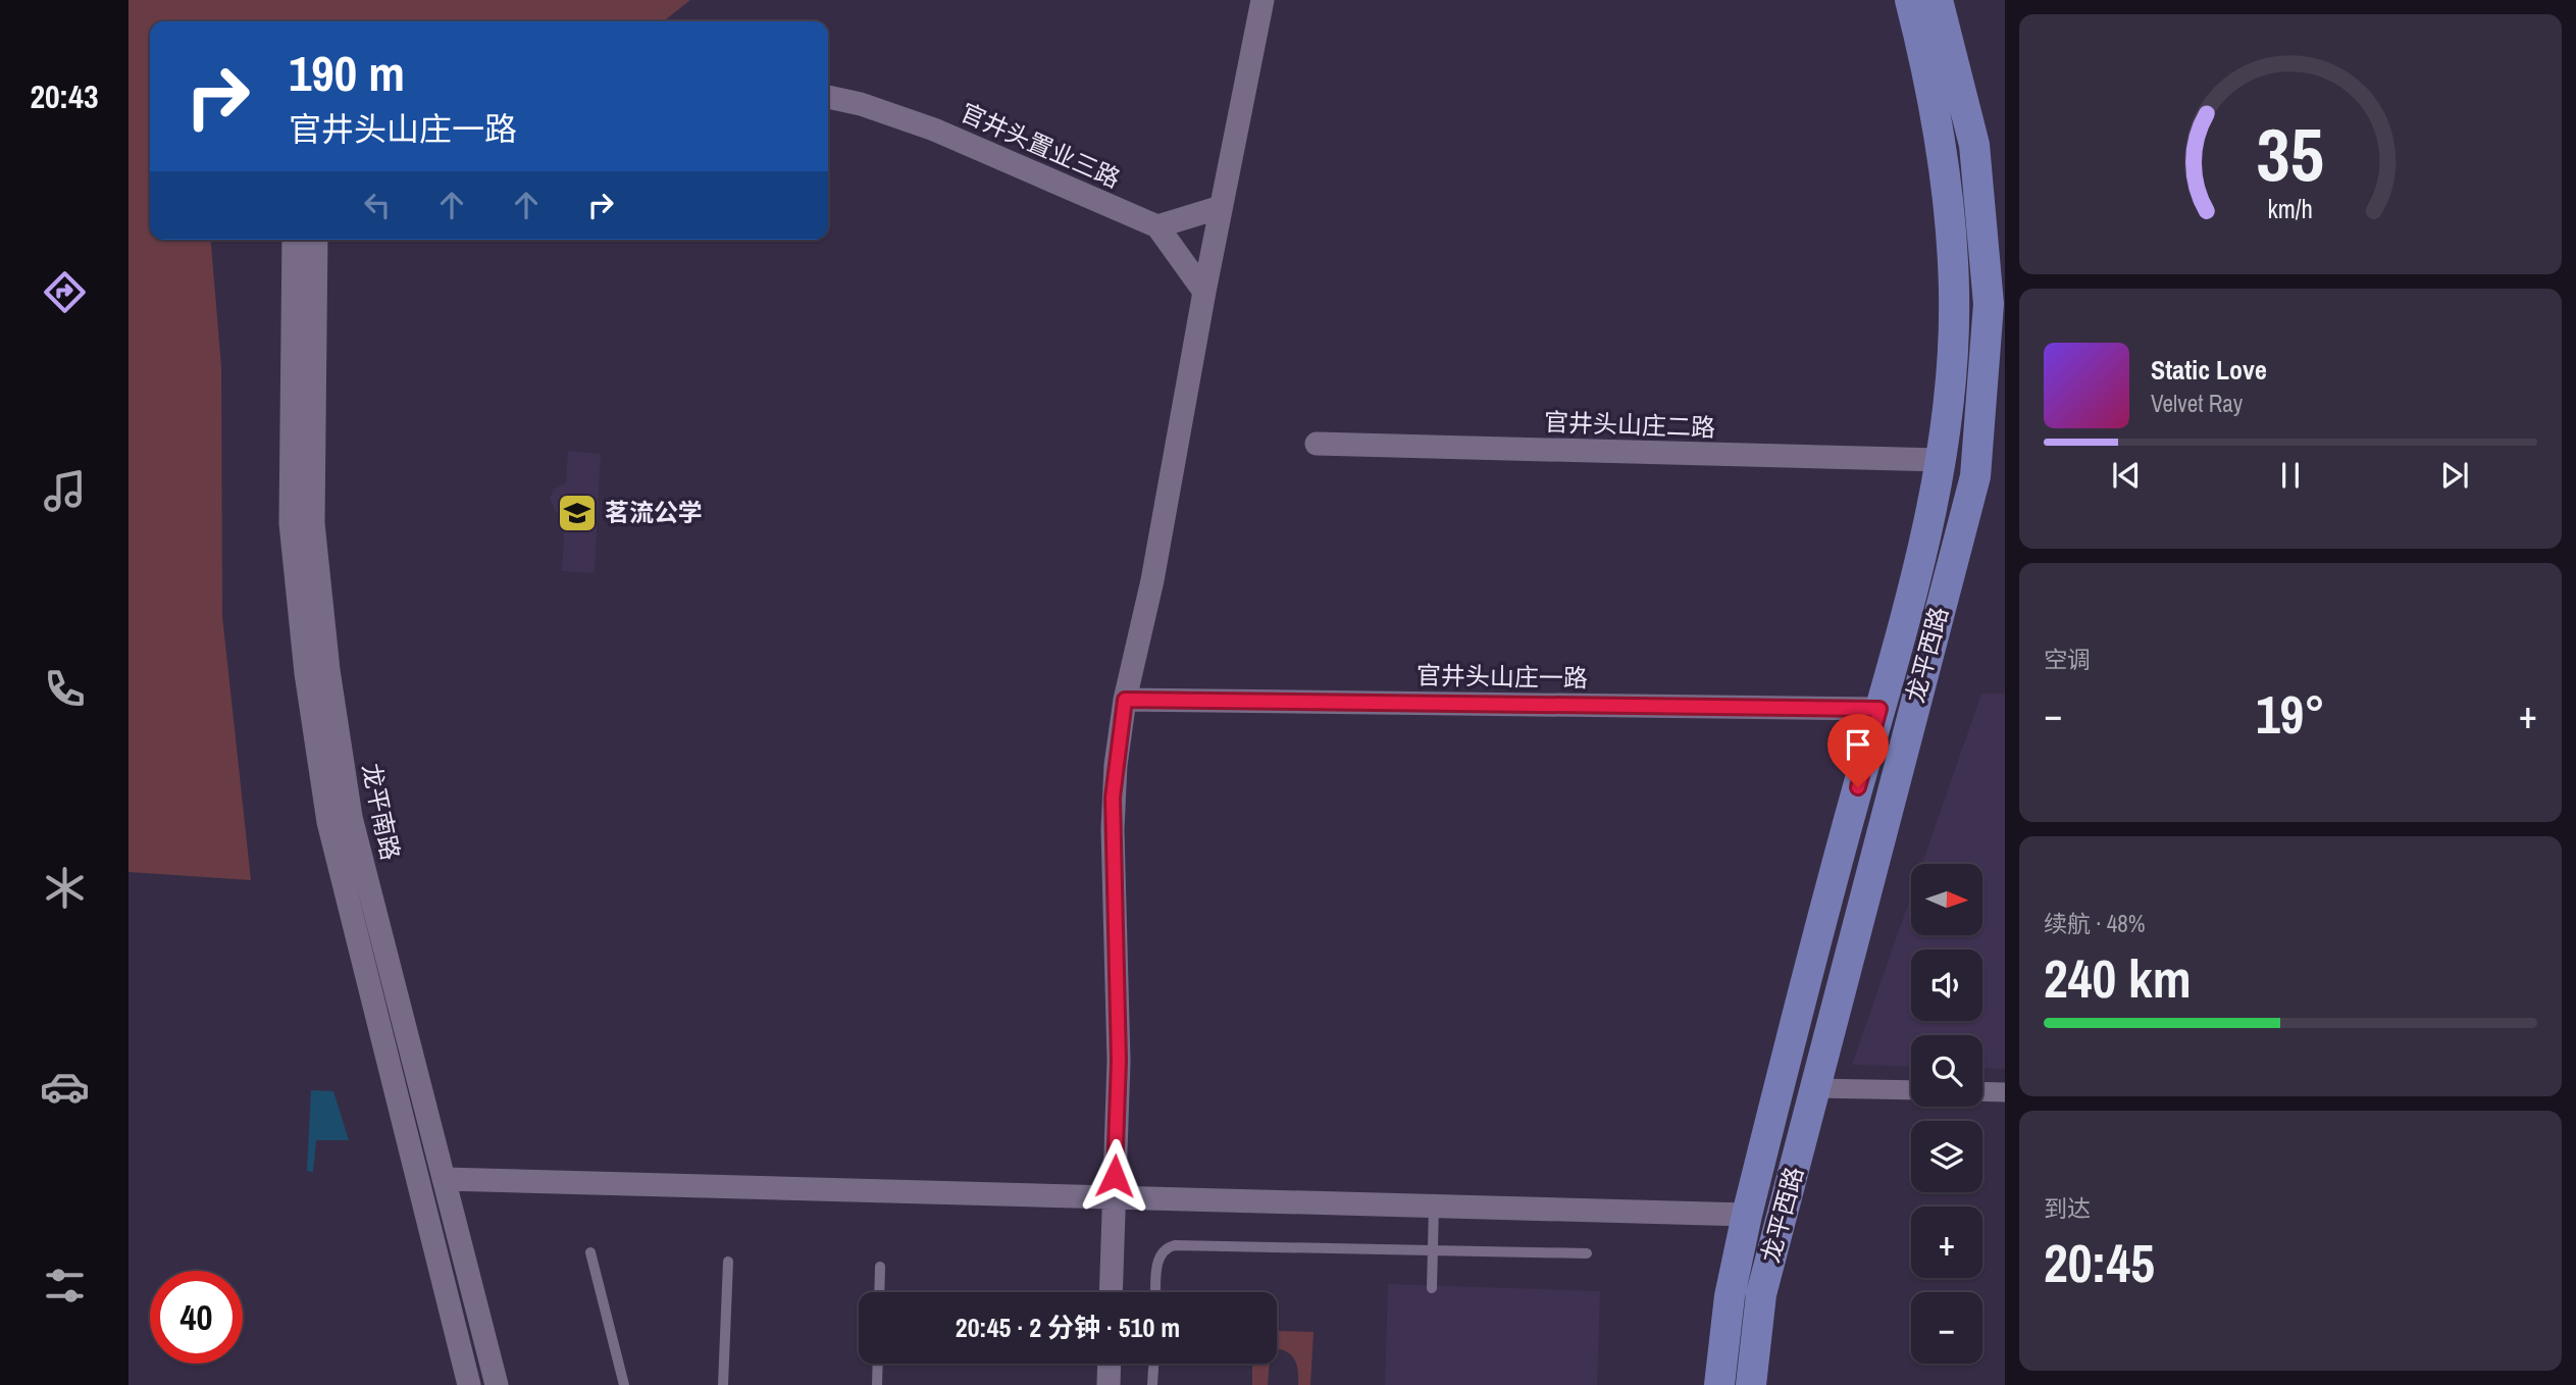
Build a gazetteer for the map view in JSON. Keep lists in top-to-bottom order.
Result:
{
  "streets": {
    "main road": ["龙平西路"],
    "street": [
      "官井头置业三路",
      "官井头山庄二路",
      "官井头山庄一路",
      "龙平南路"
    ]
  },
  "crossings": [
    ["官井头山庄二路", "龙平西路"],
    ["龙平西路", "官井头山庄一路"]
  ],
  "places": {
    "school or university": ["茗流公学"]
  },
  "north": "right",
  "page": {
    "tabs": "20:43",
    "turn": ["190 m", "官井头山庄一路"],
    "song": ["Static Love", "Velvet Ray"],
    "tile": [
      "空调",
      ["续航 · 48%", "240 km"],
      ["到达", "20:45"]
    ],
    "heat": ["−", "19°", "+"],
    "map_buttons": ["+", "−"],
    "limit": "40",
    "trip": "20:45 · 2 分钟 · 510 m",
    "gauge": ["35", "km/h"]
  }
}
